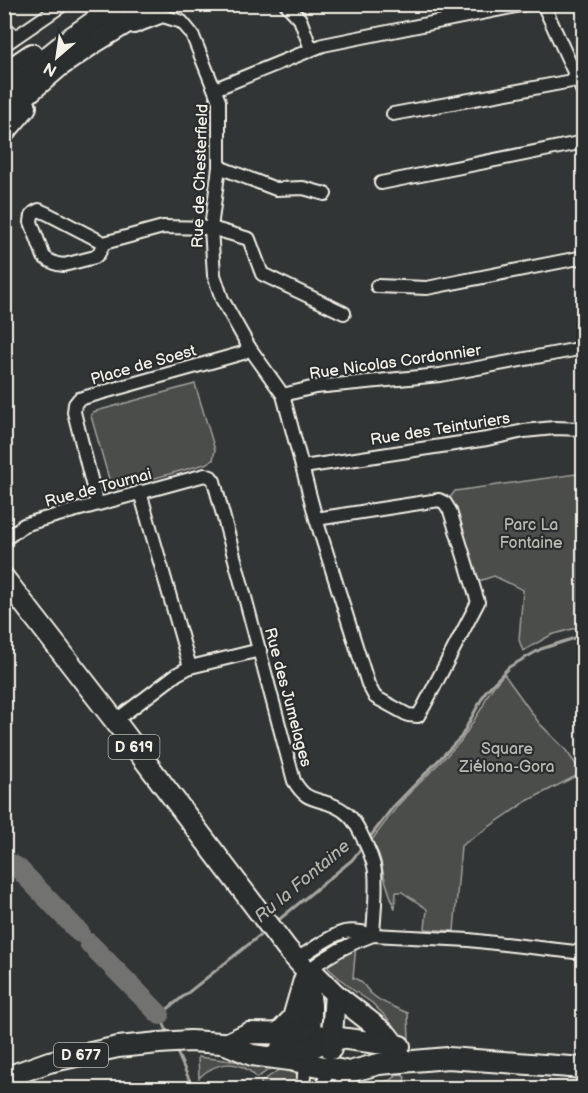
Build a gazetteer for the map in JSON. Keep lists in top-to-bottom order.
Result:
{
  "streets": {
    "main road": ["D 619", "D 677"],
    "street": [
      "Rue de Chesterfield",
      "Rue Nicolas Cordonnier",
      "Place de Soest",
      "Rue des Teinturiers",
      "Rue de Tournai",
      "Rue des Jumelages"
    ]
  },
  "crossings": [
    ["Rue de Chesterfield", "Rue Nicolas Cordonnier"],
    ["Rue de Chesterfield", "Place de Soest"],
    ["Rue de Chesterfield", "Rue des Teinturiers"],
    ["Place de Soest", "Rue de Tournai"],
    ["Rue de Tournai", "Rue des Jumelages"]
  ],
  "water": ["Ru la Fontaine"],
  "parks": ["Parc La Fontaine", "Square Ziélona-Gora"],
  "north": "bottom left"
}
